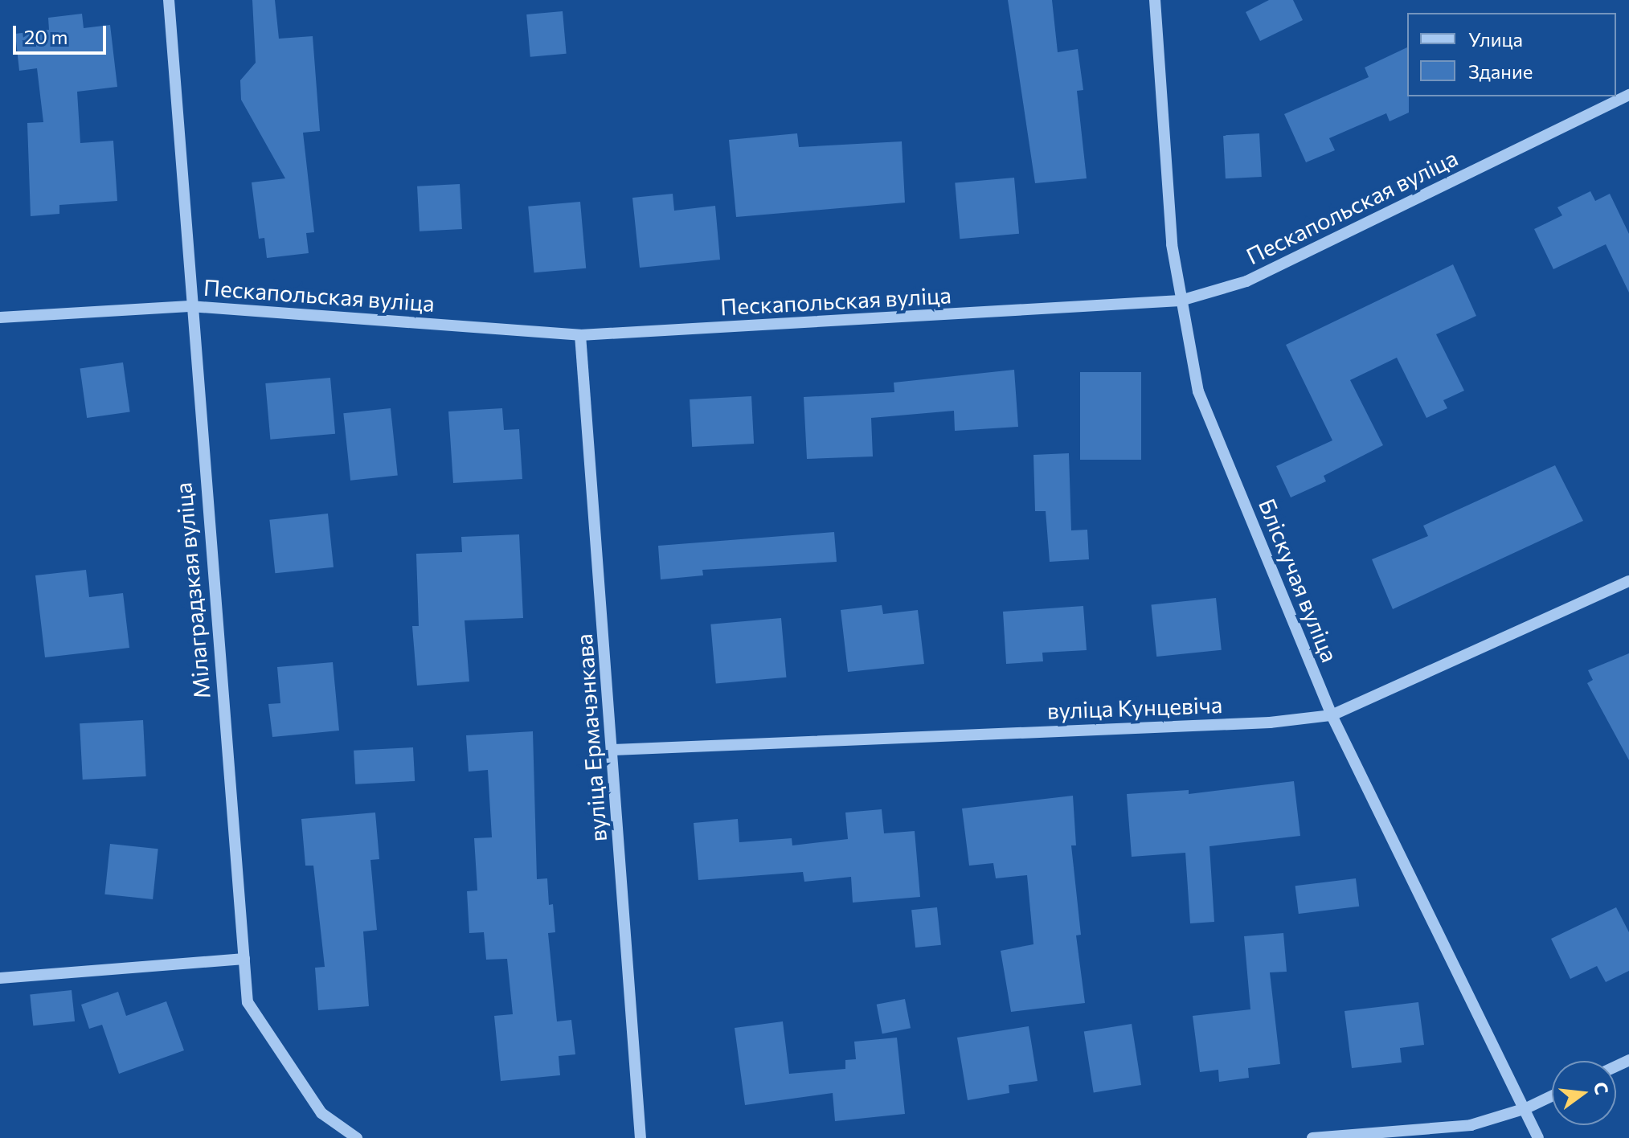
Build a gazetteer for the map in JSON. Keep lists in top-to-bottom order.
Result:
{
  "streets": {
    "street": [
      "Пескапольская вуліца",
      "Бліскучая вуліца",
      "Мілаградзкая вуліца",
      "вуліца Кунцевіча",
      "вуліца Ермачэнкава"
    ]
  },
  "crossings": [
    ["Пескапольская вуліца", "Бліскучая вуліца"],
    ["Пескапольская вуліца", "Мілаградзкая вуліца"],
    ["Пескапольская вуліца", "вуліца Ермачэнкава"],
    ["Бліскучая вуліца", "вуліца Кунцевіча"],
    ["вуліца Кунцевіча", "вуліца Ермачэнкава"]
  ],
  "legend": ["Улица", "Здание"],
  "scale_bar": "20 m",
  "north": "right"
}
